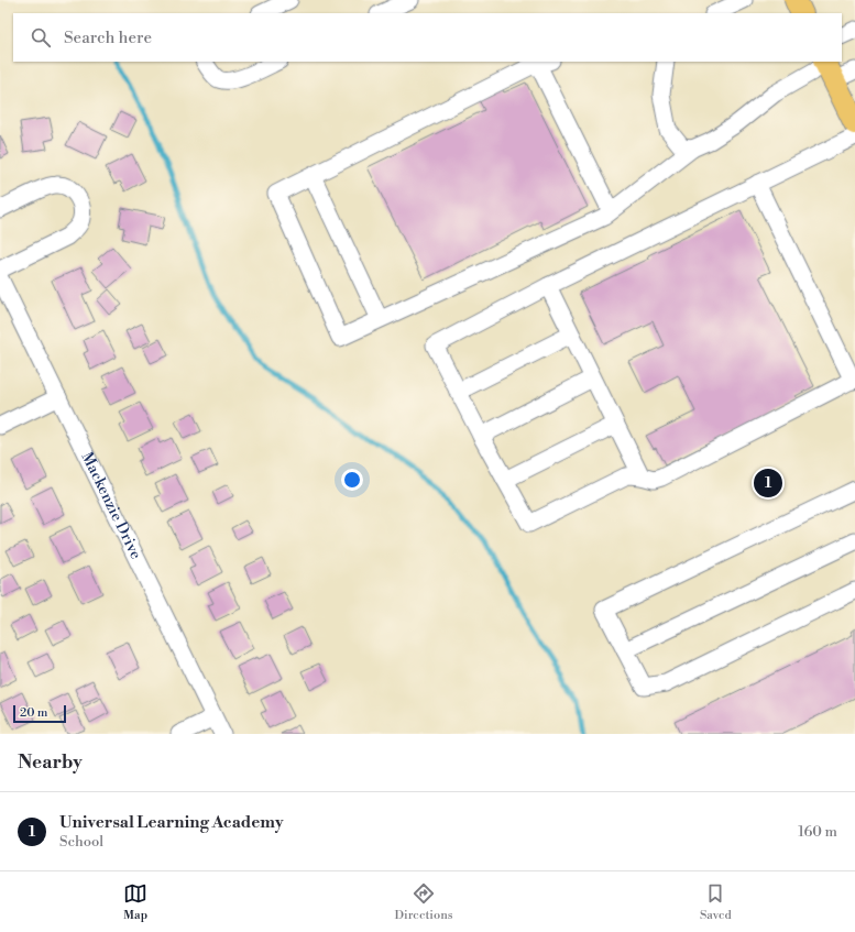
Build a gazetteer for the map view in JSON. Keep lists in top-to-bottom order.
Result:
{
  "streets": {
    "street": ["Mackenzie Drive"]
  },
  "scale_bar": "20 m",
  "page": {
    "search": "Search here",
    "pins": "1",
    "scale": "20 m",
    "heading": "Nearby",
    "list": [
      {
        "mark": "1",
        "name": "Universal Learning Academy",
        "note": "School",
        "value": "160 m"
      }
    ],
    "nav": ["Map", "Directions", "Saved"]
  }
}
